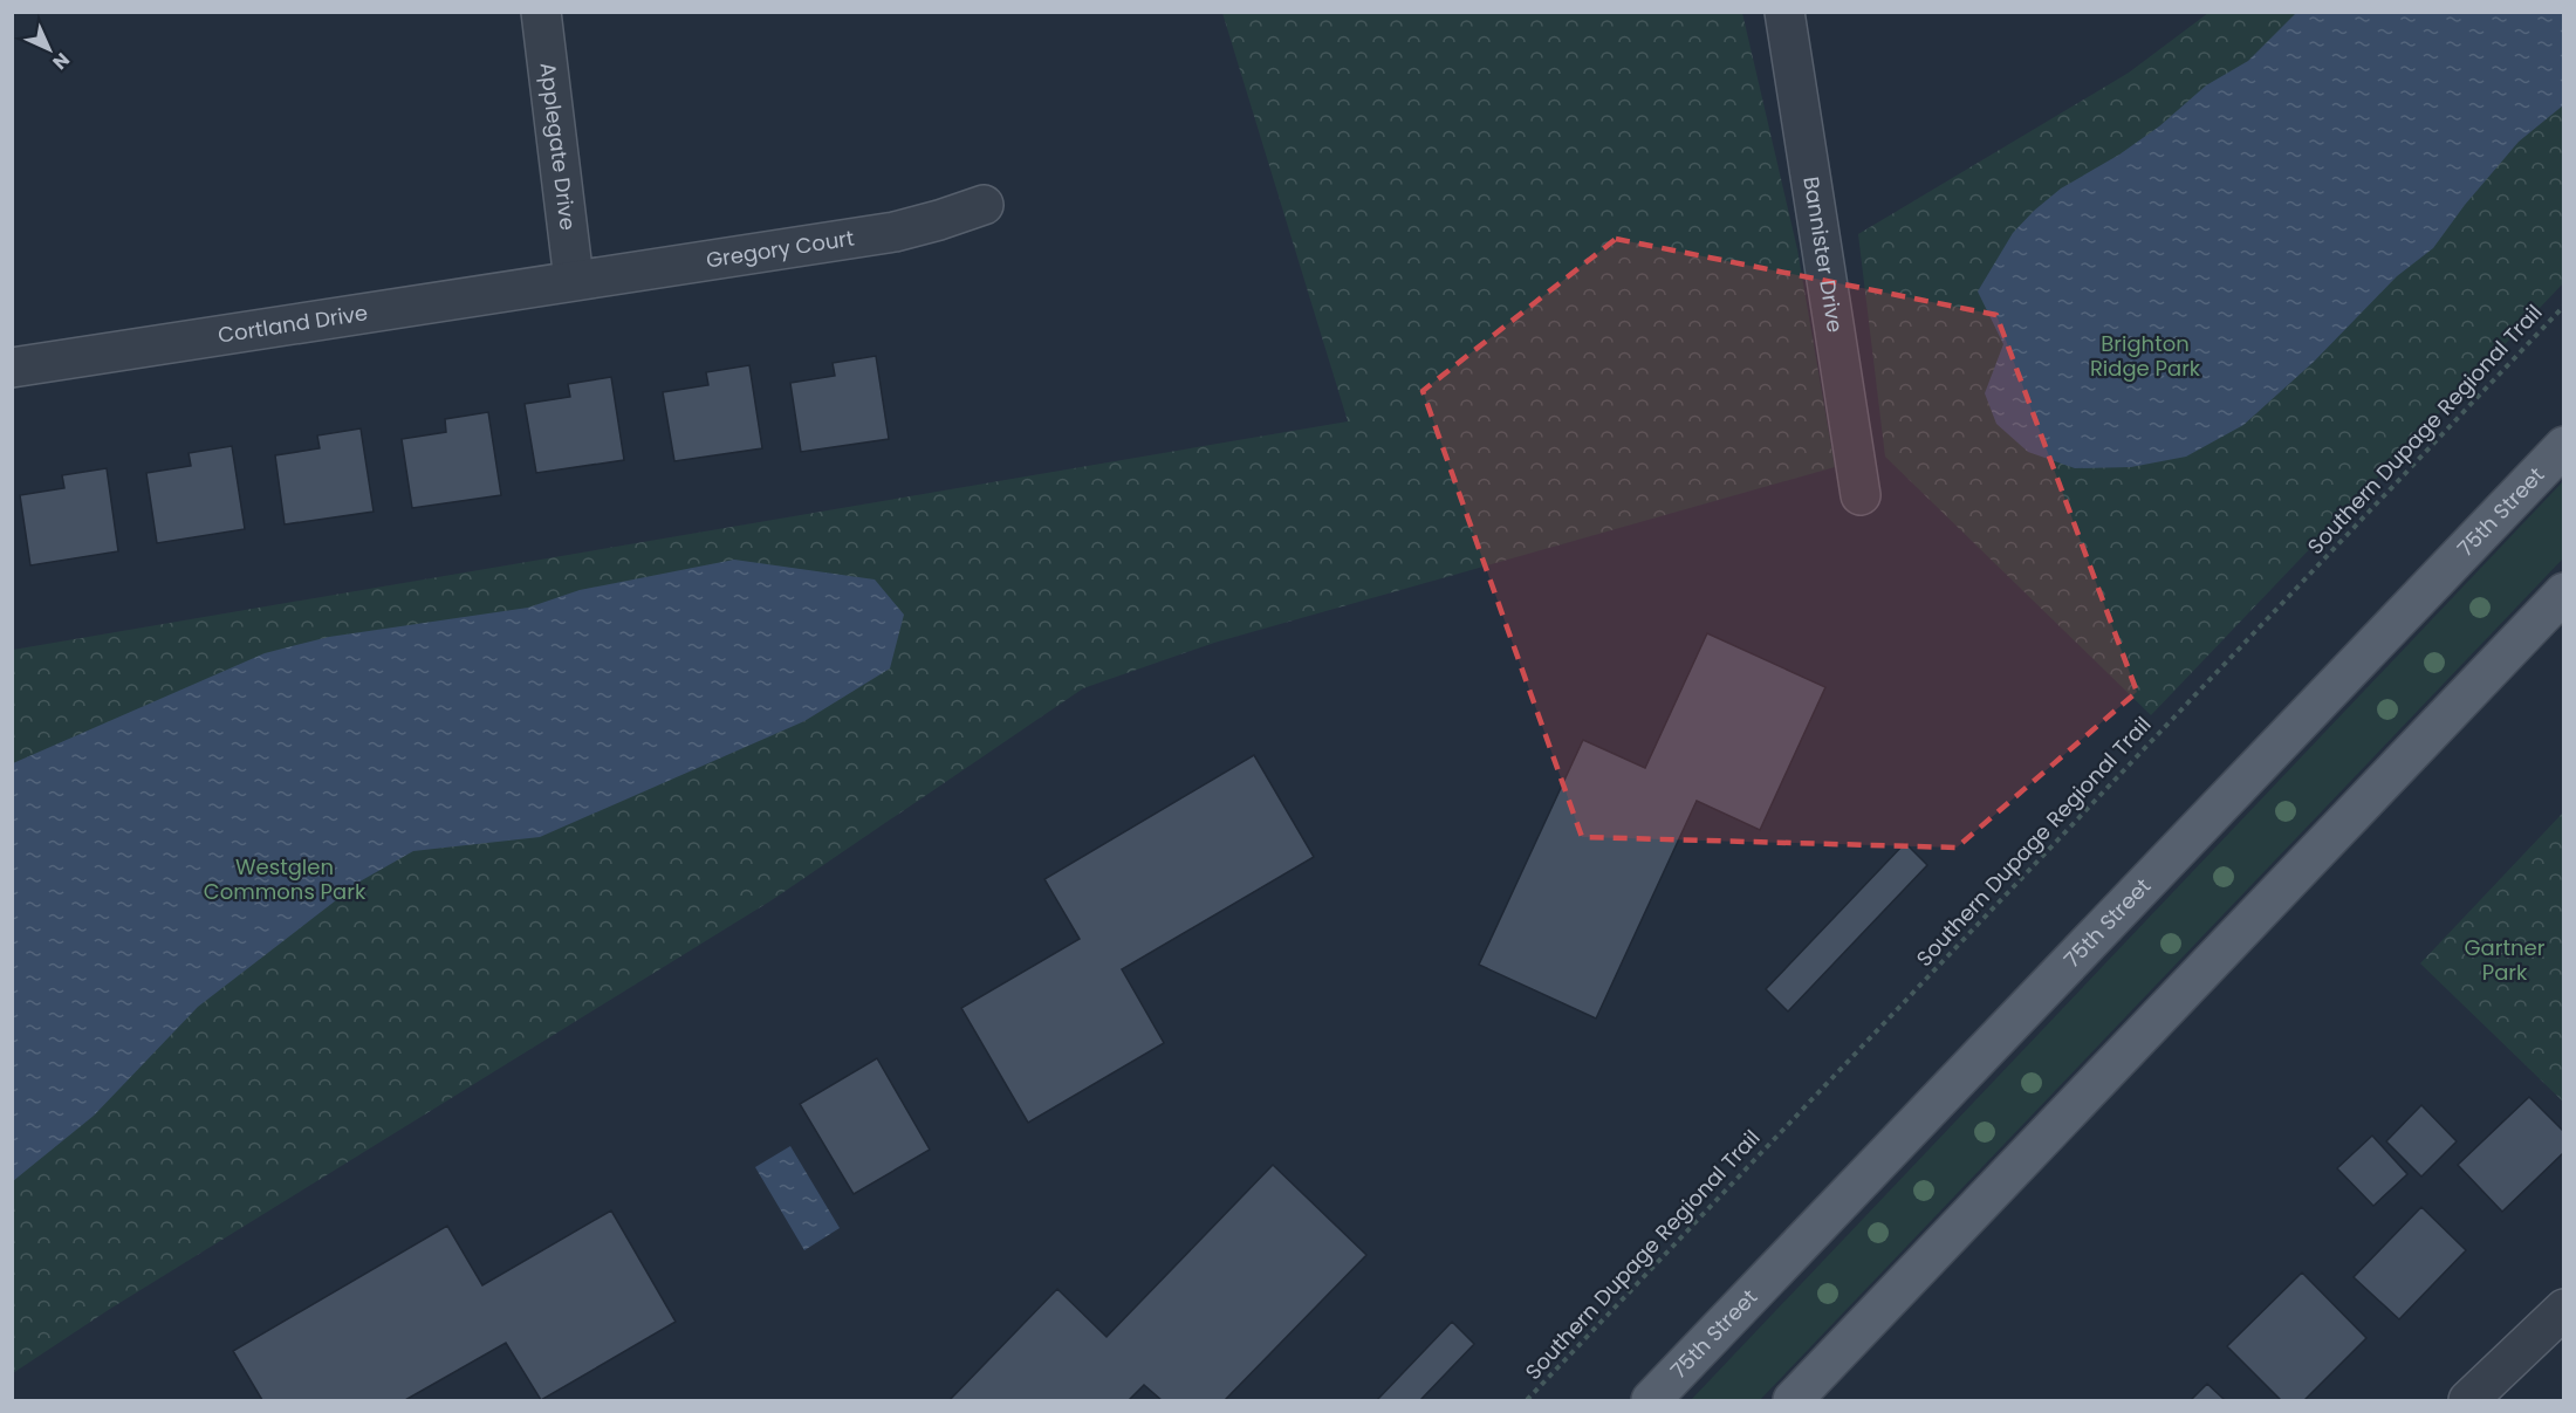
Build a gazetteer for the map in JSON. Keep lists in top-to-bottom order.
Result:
{
  "streets": {
    "main road": ["75th Street"],
    "street": [
      "Applegate Drive",
      "Gregory Court",
      "Bannister Drive",
      "Cortland Drive"
    ],
    "path": ["Southern Dupage Regional Trail"]
  },
  "crossings": [
    ["Applegate Drive", "Gregory Court"],
    ["Applegate Drive", "Cortland Drive"],
    ["Gregory Court", "Cortland Drive"]
  ],
  "parks": ["Brighton Ridge Park", "Westglen Commons Park", "Gartner Park"],
  "north": "bottom right"
}
